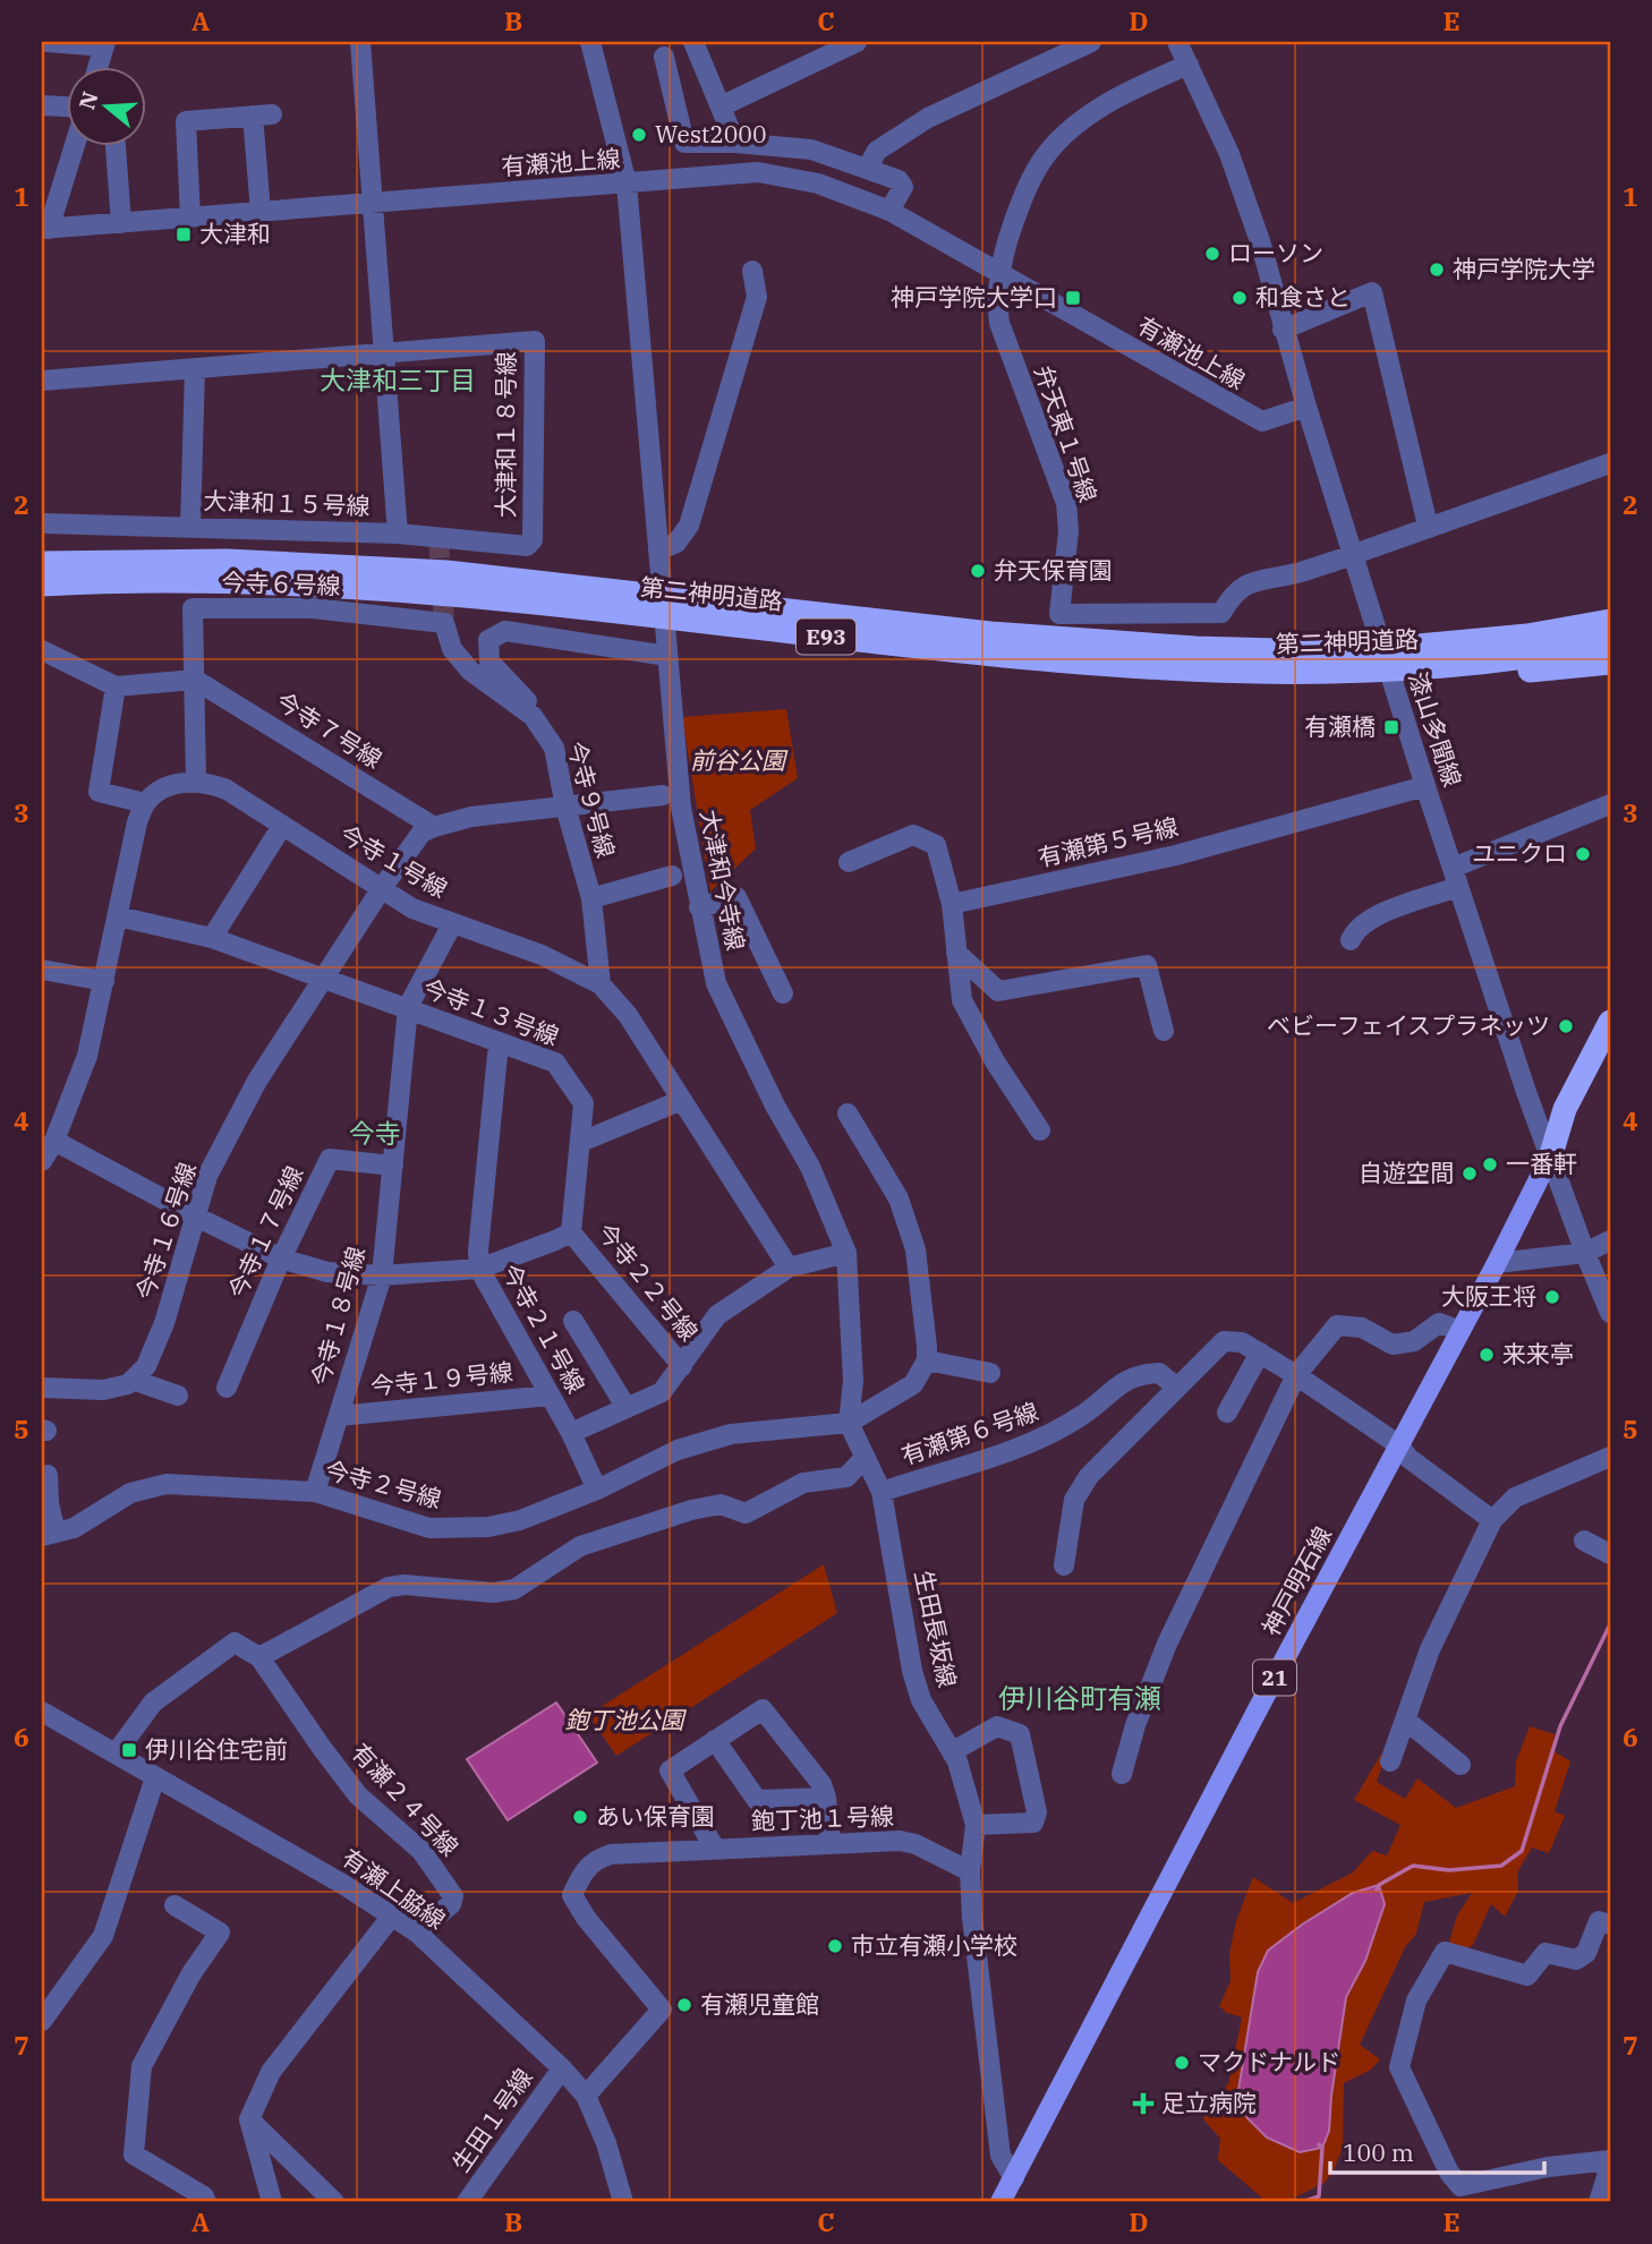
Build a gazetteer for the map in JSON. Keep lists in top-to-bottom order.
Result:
{
  "streets": {
    "highway": ["第二神明道路", "E93"],
    "main road": ["神戸明石線", "21"],
    "street": [
      "有瀬池上線",
      "弁天東１号線",
      "大津和１８号線",
      "大津和１５号線",
      "今寺６号線",
      "漆山多聞線",
      "今寺７号線",
      "今寺９号線",
      "有瀬第５号線",
      "今寺１号線",
      "大津和今寺線",
      "今寺１３号線",
      "今寺１６号線",
      "今寺１７号線",
      "今寺２２号線",
      "今寺１８号線",
      "今寺２１号線",
      "今寺１９号線",
      "有瀬第６号線",
      "今寺２号線",
      "生田長坂線",
      "有瀬２４号線",
      "鉋丁池１号線",
      "有瀬上脇線",
      "生田１号線"
    ]
  },
  "crossings": [
    ["有瀬池上線", "弁天東１号線"],
    ["有瀬池上線", "大津和１５号線"],
    ["有瀬池上線", "漆山多聞線"],
    ["有瀬池上線", "大津和今寺線"],
    ["弁天東１号線", "漆山多聞線"],
    ["大津和１８号線", "大津和１５号線"],
    ["今寺６号線", "今寺７号線"],
    ["今寺６号線", "今寺９号線"],
    ["今寺６号線", "今寺１号線"],
    ["漆山多聞線", "有瀬第５号線"],
    ["漆山多聞線", "神戸明石線"],
    ["今寺７号線", "今寺１６号線"],
    ["今寺９号線", "今寺１号線"],
    ["今寺１号線", "今寺１６号線"],
    ["今寺１号線", "今寺１８号線"],
    ["大津和今寺線", "今寺２号線"],
    ["今寺１３号線", "今寺１６号線"],
    ["今寺１３号線", "今寺２２号線"],
    ["今寺１３号線", "今寺１８号線"],
    ["今寺１３号線", "今寺２１号線"],
    ["今寺１７号線", "今寺１８号線"],
    ["今寺１８号線", "今寺１９号線"],
    ["今寺１８号線", "今寺２号線"],
    ["今寺２１号線", "今寺１９号線"],
    ["今寺２１号線", "今寺２号線"],
    ["有瀬第６号線", "生田長坂線"],
    ["神戸明石線", "生田長坂線"],
    ["生田長坂線", "鉋丁池１号線"],
    ["有瀬２４号線", "有瀬上脇線"],
    ["鉋丁池１号線", "有瀬上脇線"],
    ["有瀬上脇線", "生田１号線"]
  ],
  "districts": ["大津和三丁目", "今寺", "伊川谷町有瀬"],
  "parks": ["前谷公園", "鉋丁池公園"],
  "places": {
    "other": [
      "West2000",
      "ローソン",
      "神戸学院大学",
      "和食さと",
      "弁天保育園",
      "ユニクロ",
      "ベビーフェイスプラネッツ",
      "一番軒",
      "自遊空間",
      "大阪王将",
      "来来亭",
      "あい保育園",
      "市立有瀬小学校",
      "有瀬児童館",
      "マクドナルド"
    ],
    "transit": [
      "大津和",
      "神戸学院大学口",
      "有瀬橋",
      "伊川谷住宅前"
    ],
    "health": ["足立病院"]
  },
  "scale_bar": "100 m",
  "north": "left",
  "grid": {
    "columns": [
      "A",
      "B",
      "C",
      "D",
      "E"
    ],
    "rows": [
      "1",
      "2",
      "3",
      "4",
      "5",
      "6",
      "7"
    ]
  }
}
